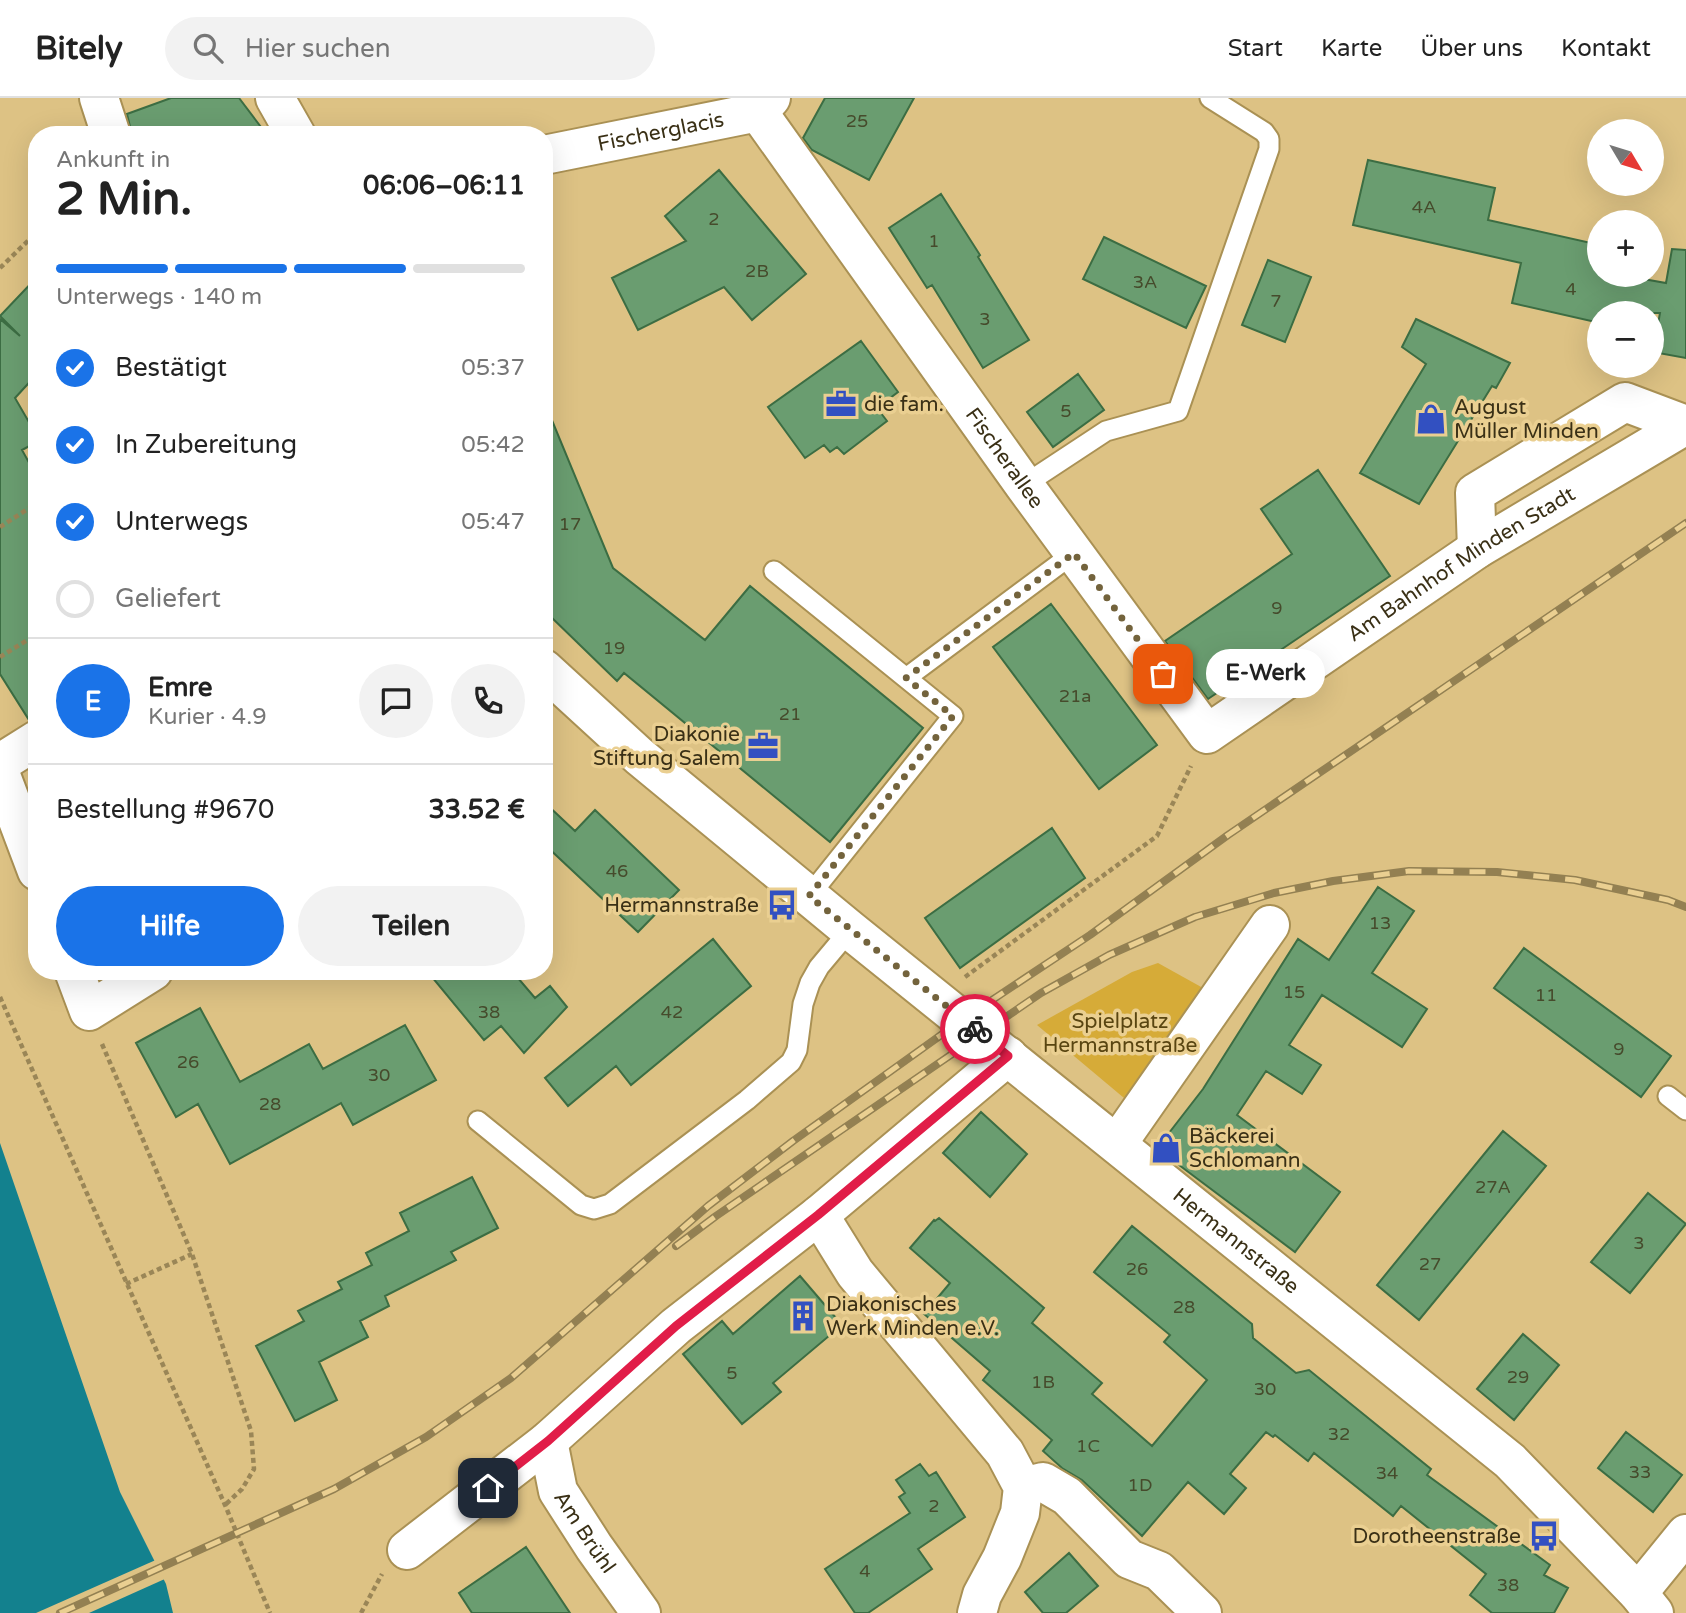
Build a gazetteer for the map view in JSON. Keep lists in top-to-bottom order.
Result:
{
  "streets": {
    "street": [
      "Fischerglacis",
      "Fischerallee",
      "Am Bahnhof Minden Stadt",
      "Hermannstraße",
      "Am Brühl"
    ]
  },
  "crossings": [
    ["Fischerglacis", "Fischerallee"],
    ["Fischerallee", "Am Bahnhof Minden Stadt"]
  ],
  "parks": ["Spielplatz Hermannstraße"],
  "places": {
    "office": ["die fam.", "Diakonie Stiftung Salem"],
    "shop": ["August Müller Minden", "Bäckerei Schlomann"],
    "other": ["E-Werk"],
    "bus stop": ["Hermannstraße", "Dorotheenstraße"],
    "building": ["Diakonisches Werk Minden e.V."]
  },
  "house_numbers": [
    "25",
    "4A",
    "2",
    "1",
    "2B",
    "3A",
    "4",
    "7",
    "3",
    "5",
    "17",
    "9",
    "19",
    "21a",
    "21",
    "46",
    "13",
    "15",
    "11",
    "38",
    "42",
    "9",
    "26",
    "30",
    "28",
    "27A",
    "3",
    "27",
    "26",
    "28",
    "5",
    "29",
    "1B",
    "30",
    "32",
    "1C",
    "33",
    "34",
    "1D",
    "2",
    "4",
    "38"
  ],
  "north": "bottom right",
  "page": {
    "header": "Bitely",
    "search": "Hier suchen",
    "nav": [
      "Start",
      "Karte",
      "Über uns",
      "Kontakt"
    ],
    "map_buttons": ["+", "−"],
    "heading": ["2 Min.", "Ankunft in", "06:06–06:11"],
    "panel": [
      "Emre",
      "Kurier · 4.9",
      "Bestellung #9670",
      "33.52 €"
    ],
    "bar": "Unterwegs · 140 m",
    "list": [
      ["Bestätigt", "05:37"],
      ["In Zubereitung", "05:42"],
      ["Unterwegs", "05:47"],
      "Geliefert"
    ],
    "bubble": "E-Werk",
    "round": "E",
    "buttons": ["Hilfe", "Teilen"]
  }
}
